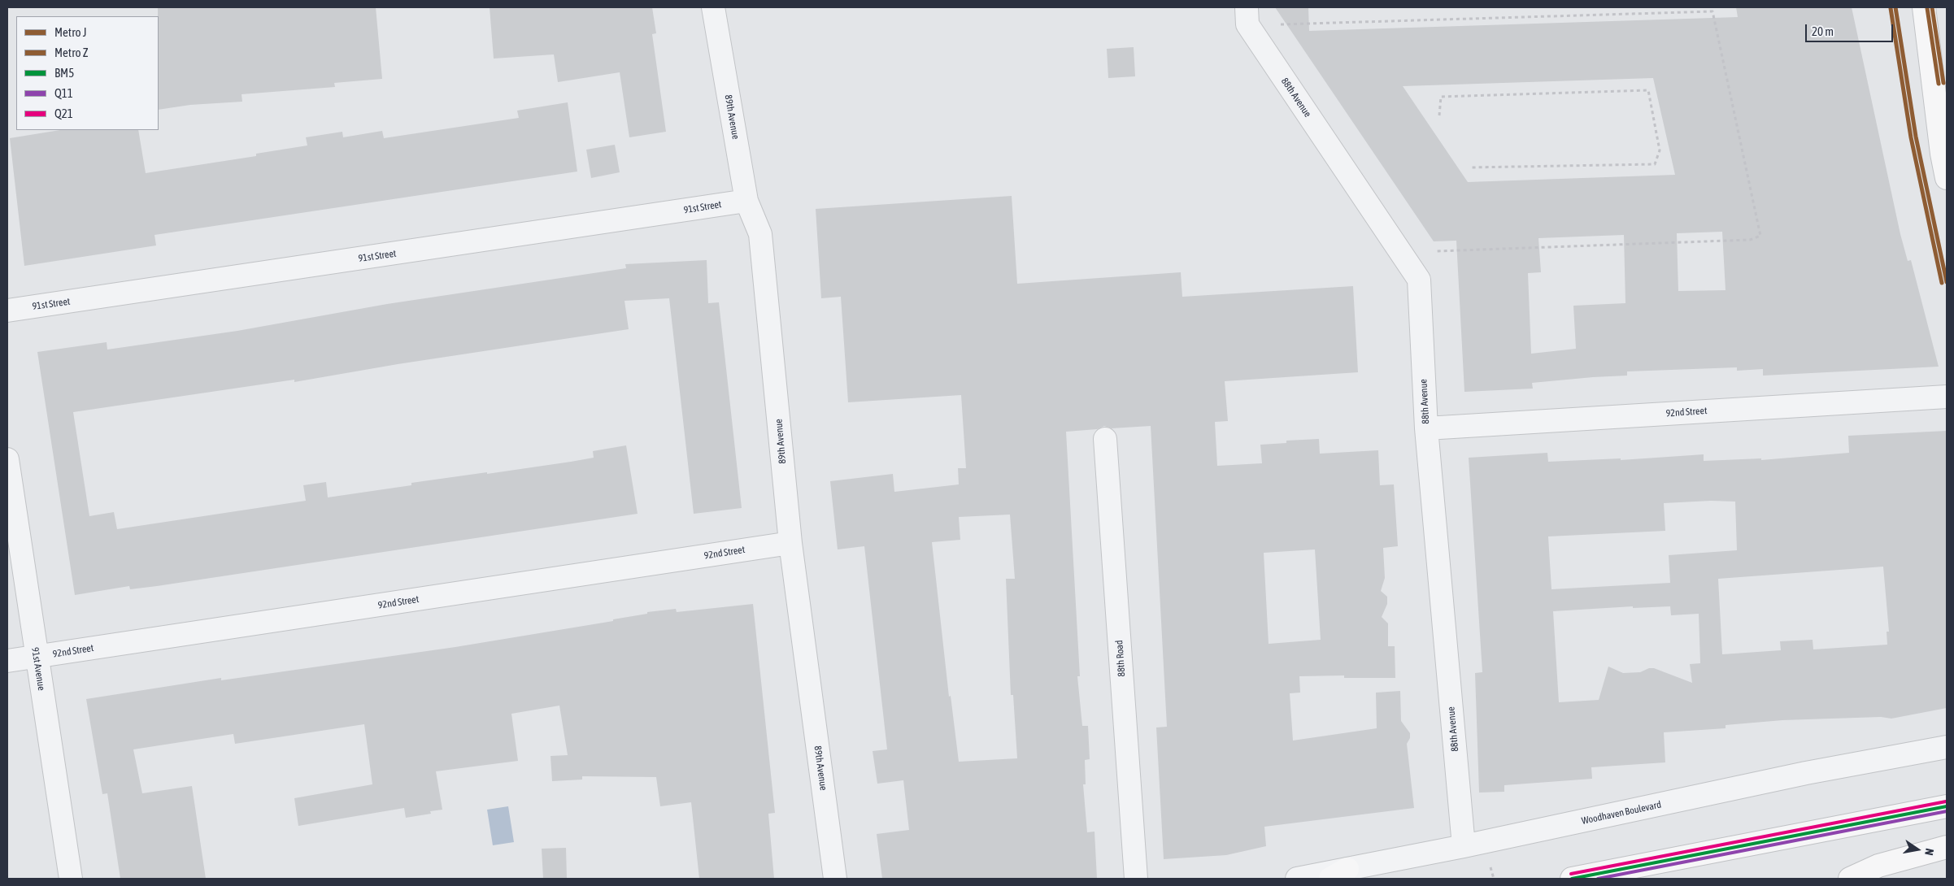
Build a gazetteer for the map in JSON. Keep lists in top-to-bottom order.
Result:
{
  "streets": {
    "street": [
      "88th Avenue",
      "89th Avenue",
      "91st Street",
      "92nd Street",
      "88th Road",
      "91st Avenue",
      "Woodhaven Boulevard"
    ]
  },
  "crossings": [
    ["88th Avenue", "92nd Street"],
    ["88th Avenue", "Woodhaven Boulevard"],
    ["89th Avenue", "91st Street"],
    ["89th Avenue", "92nd Street"],
    ["92nd Street", "91st Avenue"]
  ],
  "lines": [
    "metro line J",
    "metro line Z",
    "transit line Q21",
    "transit line BM5",
    "transit line Q11"
  ],
  "legend": [
    "Metro J",
    "Metro Z",
    "BM5",
    "Q11",
    "Q21"
  ],
  "scale_bar": "20 m",
  "north": "right"
}
